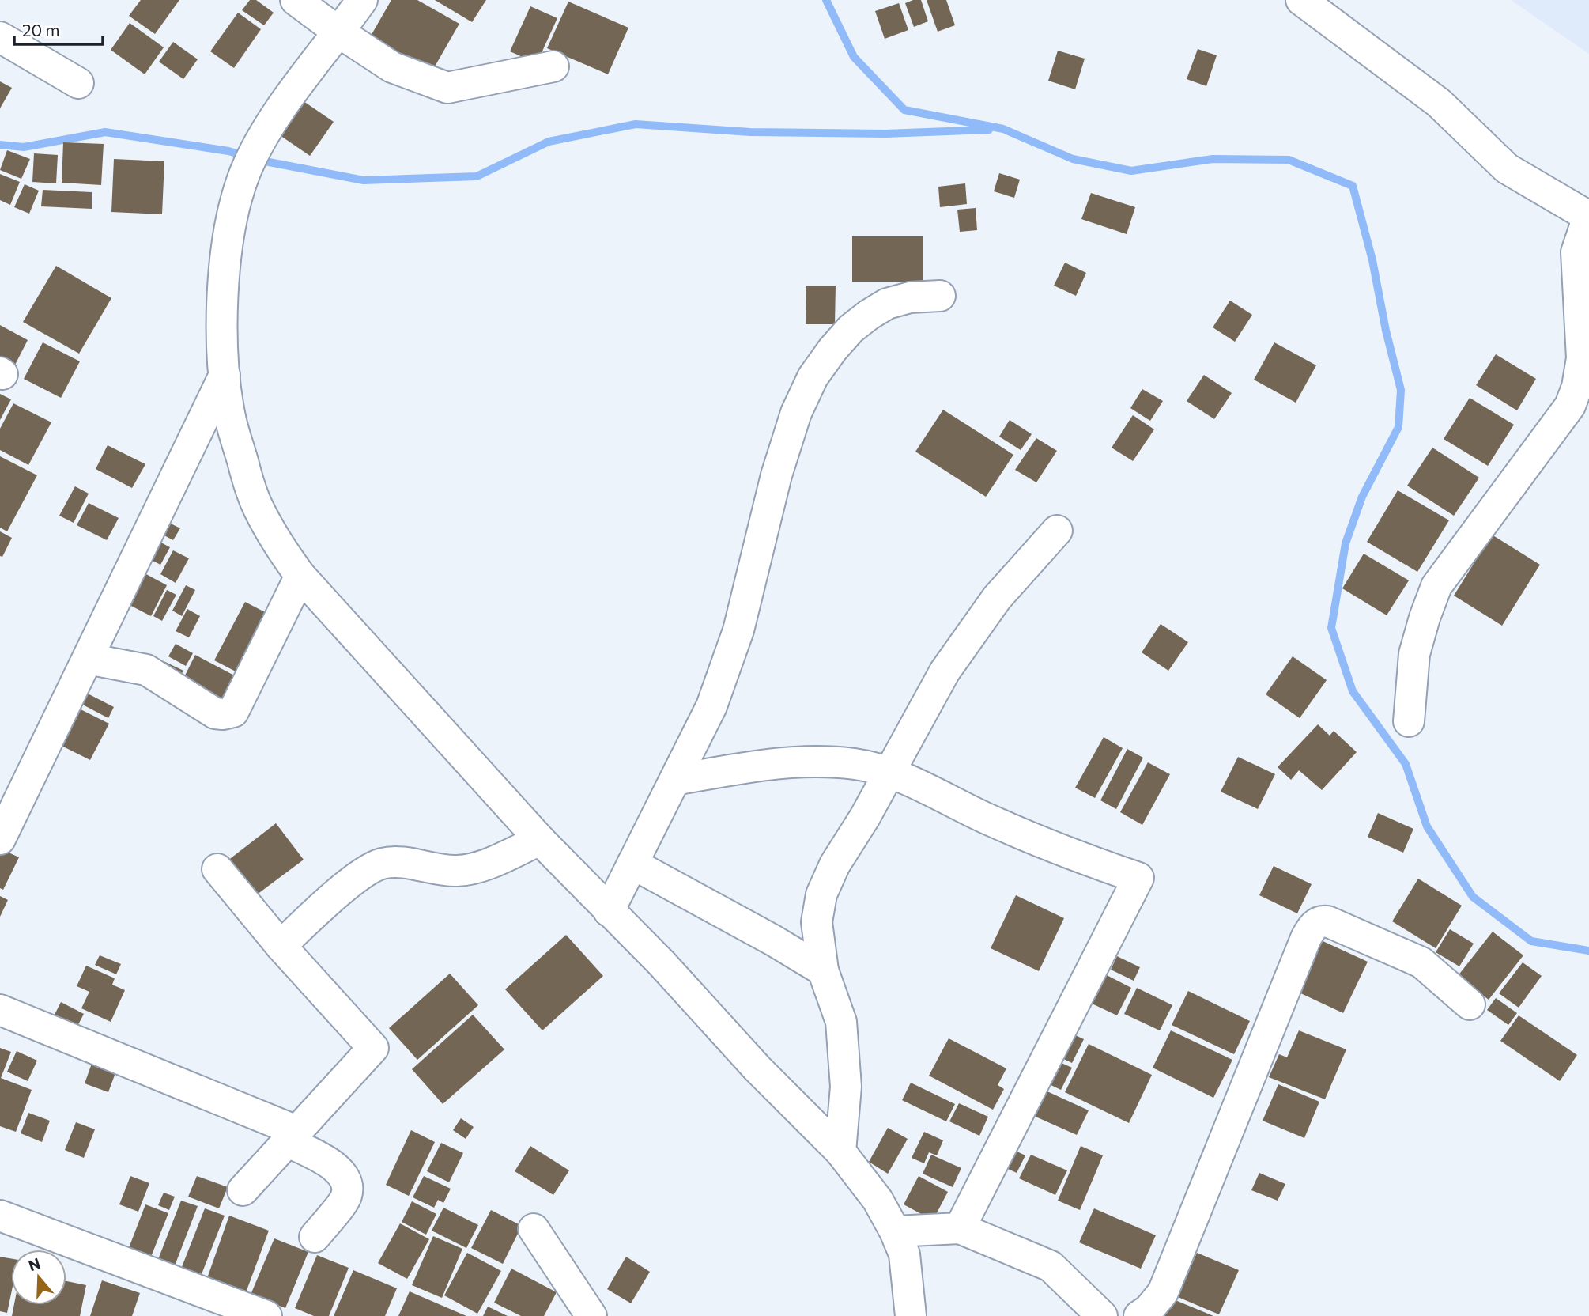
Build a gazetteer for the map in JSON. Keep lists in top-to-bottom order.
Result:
{
  "scale_bar": "20 m",
  "north": "top"
}
